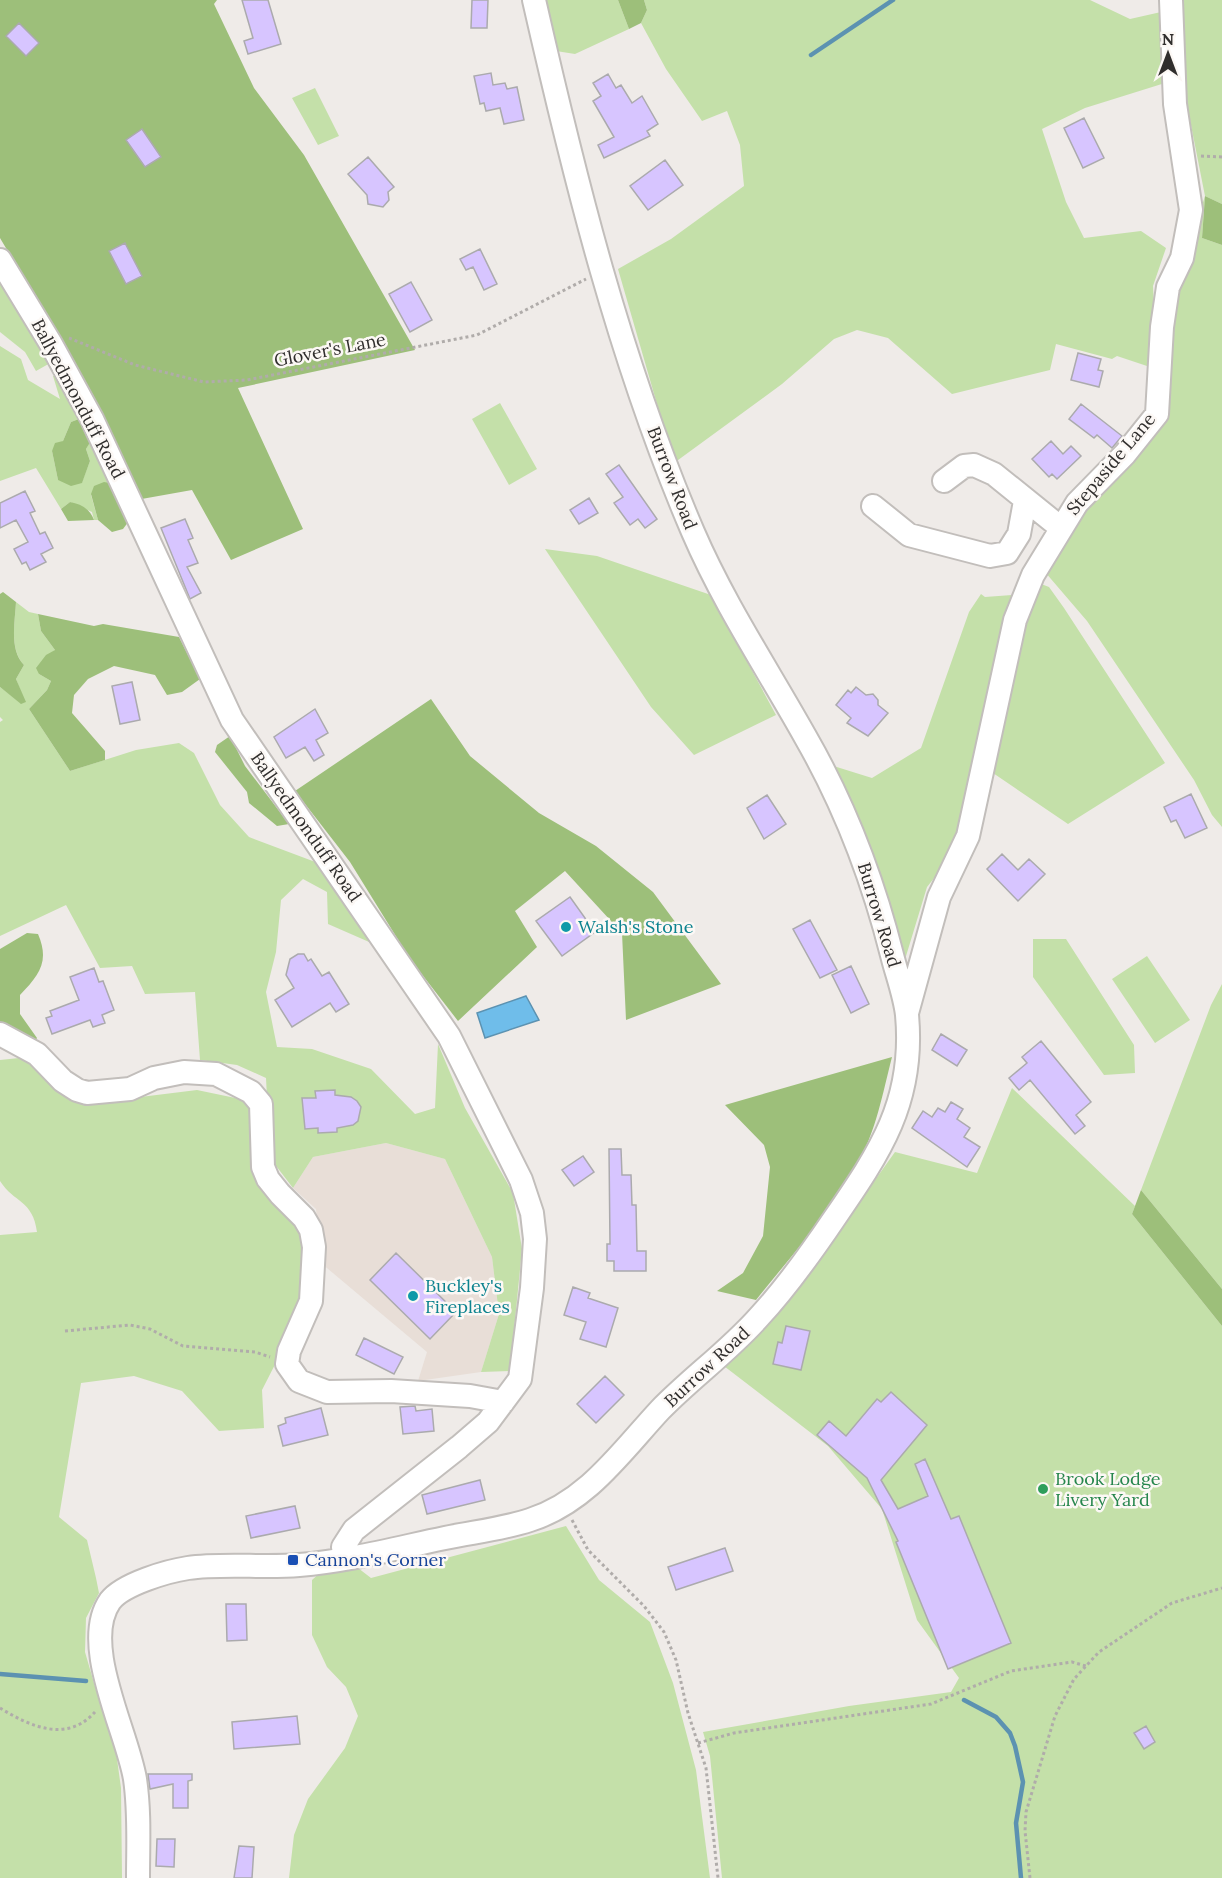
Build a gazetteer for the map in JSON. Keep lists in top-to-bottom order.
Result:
{
  "streets": {
    "street": ["Ballyedmonduff Road", "Stepaside Lane", "Burrow Road"],
    "path": ["Glover's Lane"]
  },
  "crossings": [
    ["Glover's Lane", "Burrow Road"],
    ["Ballyedmonduff Road", "Burrow Road"],
    ["Stepaside Lane", "Burrow Road"]
  ],
  "places": {
    "other": ["Walsh's Stone", "Buckley's Fireplaces", "Brook Lodge Livery Yard"],
    "transit": ["Cannon's Corner"]
  },
  "north": "top"
}
